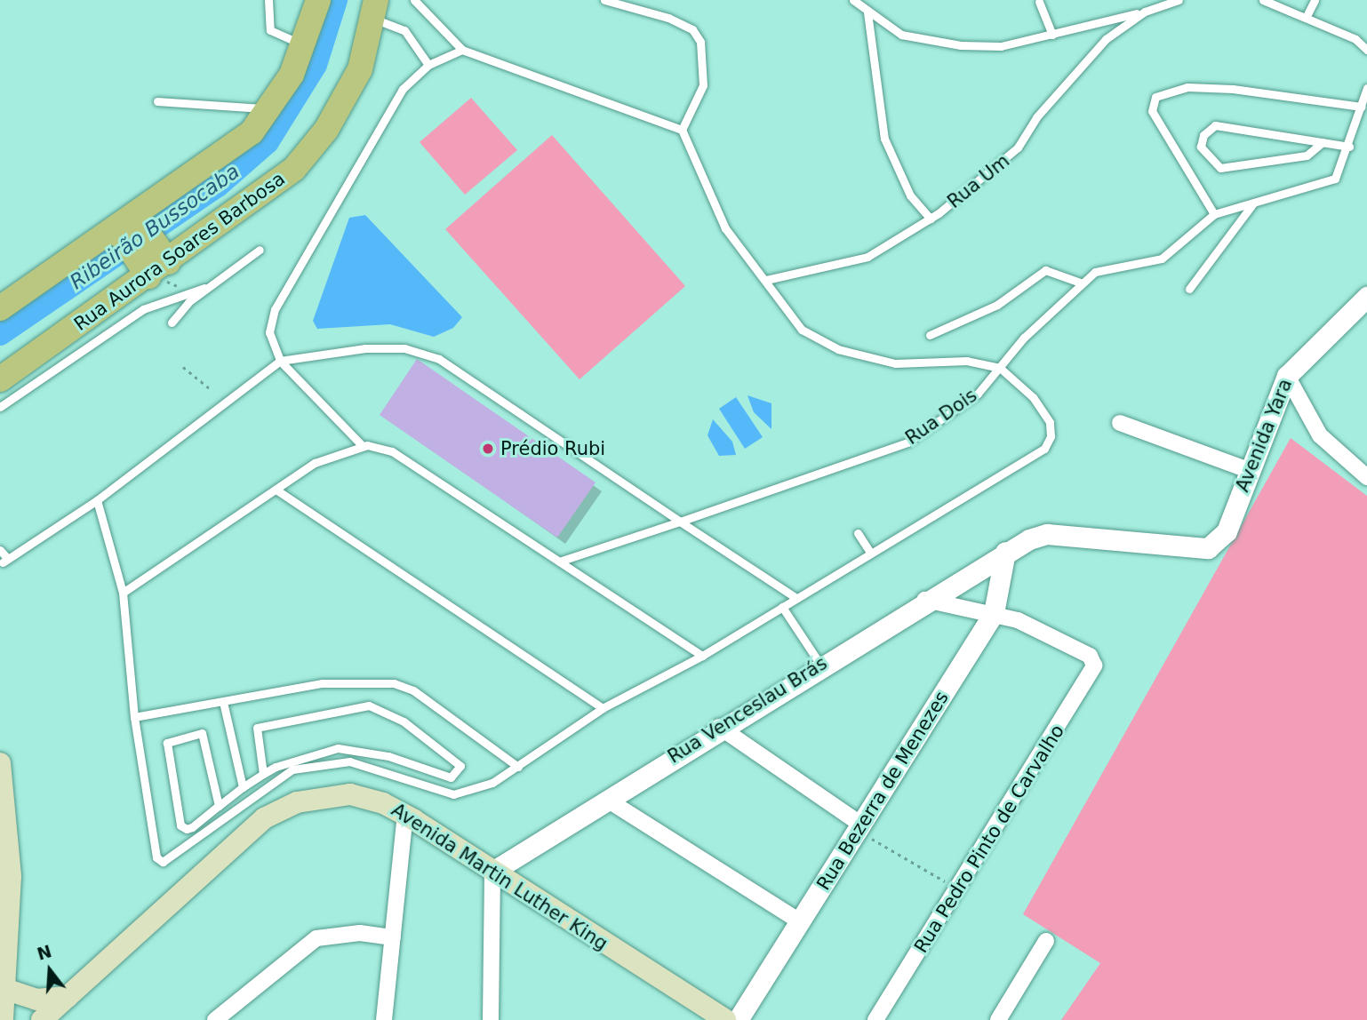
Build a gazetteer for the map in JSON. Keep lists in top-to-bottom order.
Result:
{
  "streets": {
    "main road": ["Rua Aurora Soares Barbosa", "Avenida Martin Luther King"],
    "street": [
      "Avenida Yara",
      "Rua Venceslau Brás",
      "Rua Bezerra de Menezes",
      "Rua Pedro Pinto de Carvalho"
    ],
    "lane": ["Rua Um", "Rua Dois"]
  },
  "crossings": [
    ["Avenida Yara", "Rua Venceslau Brás"],
    ["Rua Venceslau Brás", "Rua Bezerra de Menezes"],
    ["Rua Venceslau Brás", "Avenida Martin Luther King"],
    ["Rua Bezerra de Menezes", "Rua Pedro Pinto de Carvalho"]
  ],
  "water": ["Ribeirão Bussocaba"],
  "places": ["Prédio Rubi"],
  "north": "top"
}
